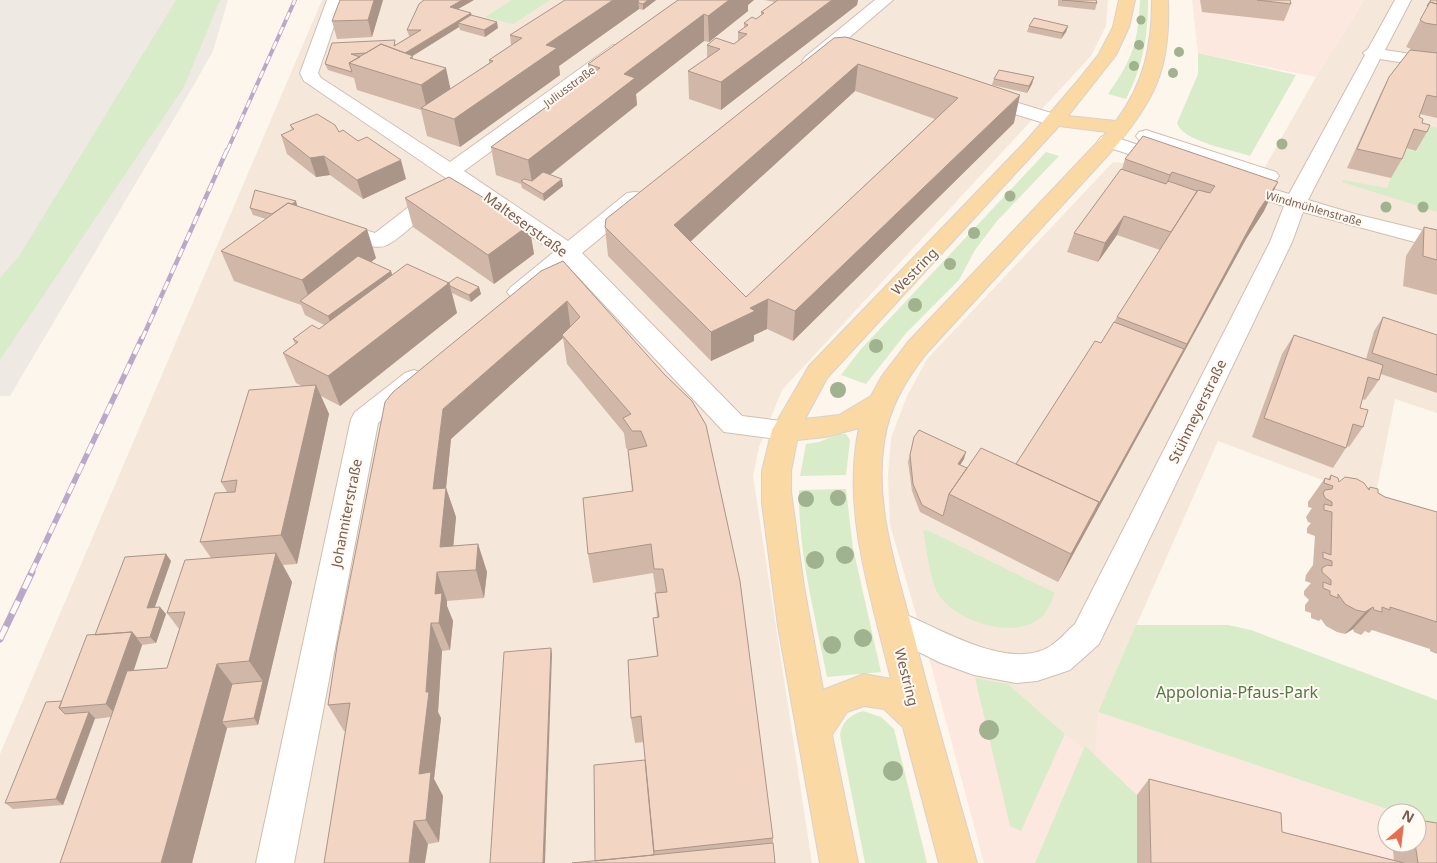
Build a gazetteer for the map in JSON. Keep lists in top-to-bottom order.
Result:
{
  "streets": {
    "main road": ["Westring"],
    "street": [
      "Juliusstraße",
      "Windmühlenstraße",
      "Malteserstraße",
      "Stühmeyerstraße",
      "Johanniterstraße"
    ]
  },
  "crossings": [
    ["Juliusstraße", "Malteserstraße"],
    ["Windmühlenstraße", "Westring"],
    ["Windmühlenstraße", "Stühmeyerstraße"],
    ["Malteserstraße", "Westring"],
    ["Westring", "Stühmeyerstraße"]
  ],
  "parks": ["Appolonia-Pfaus-Park"],
  "north": "top right"
}
